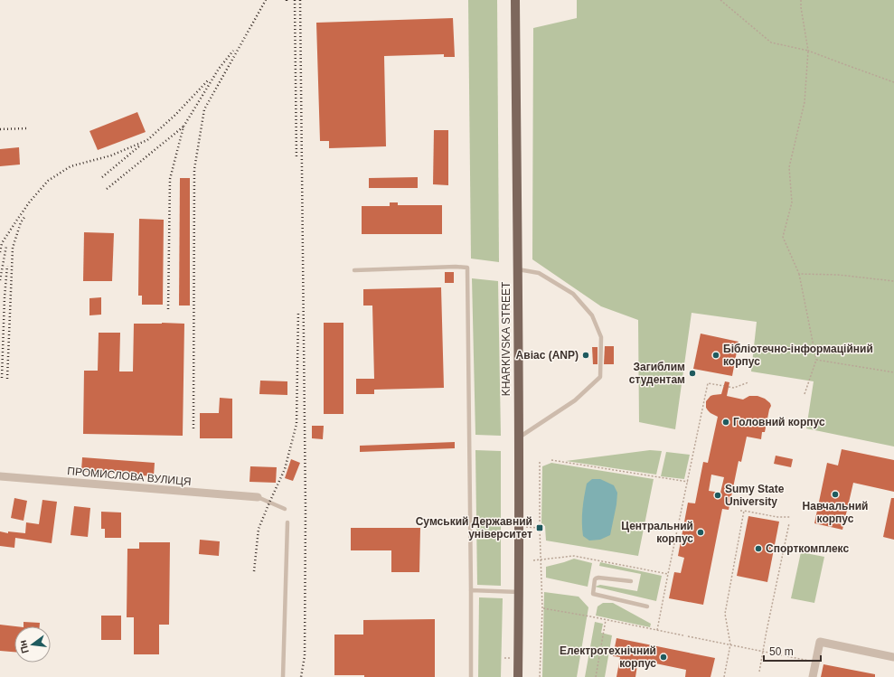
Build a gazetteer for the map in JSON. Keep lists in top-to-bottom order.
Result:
{
  "streets": {
    "main road": ["KHARKIVSKA STREET"],
    "street": ["ПРОМИСЛОВА ВУЛИЦЯ"]
  },
  "places": {
    "other": [
      "Авіас (ANP)",
      "Бібліотечно-інформаційний корпус",
      "Загиблим студентам",
      "Головний корпус",
      "Навчальний корпус",
      "Sumy State University",
      "Центральний корпус",
      "Спорткомплекс",
      "Електротехнічний корпус"
    ],
    "transit": ["Сумський Державний університет"]
  },
  "scale_bar": "50 m",
  "north": "left"
}
